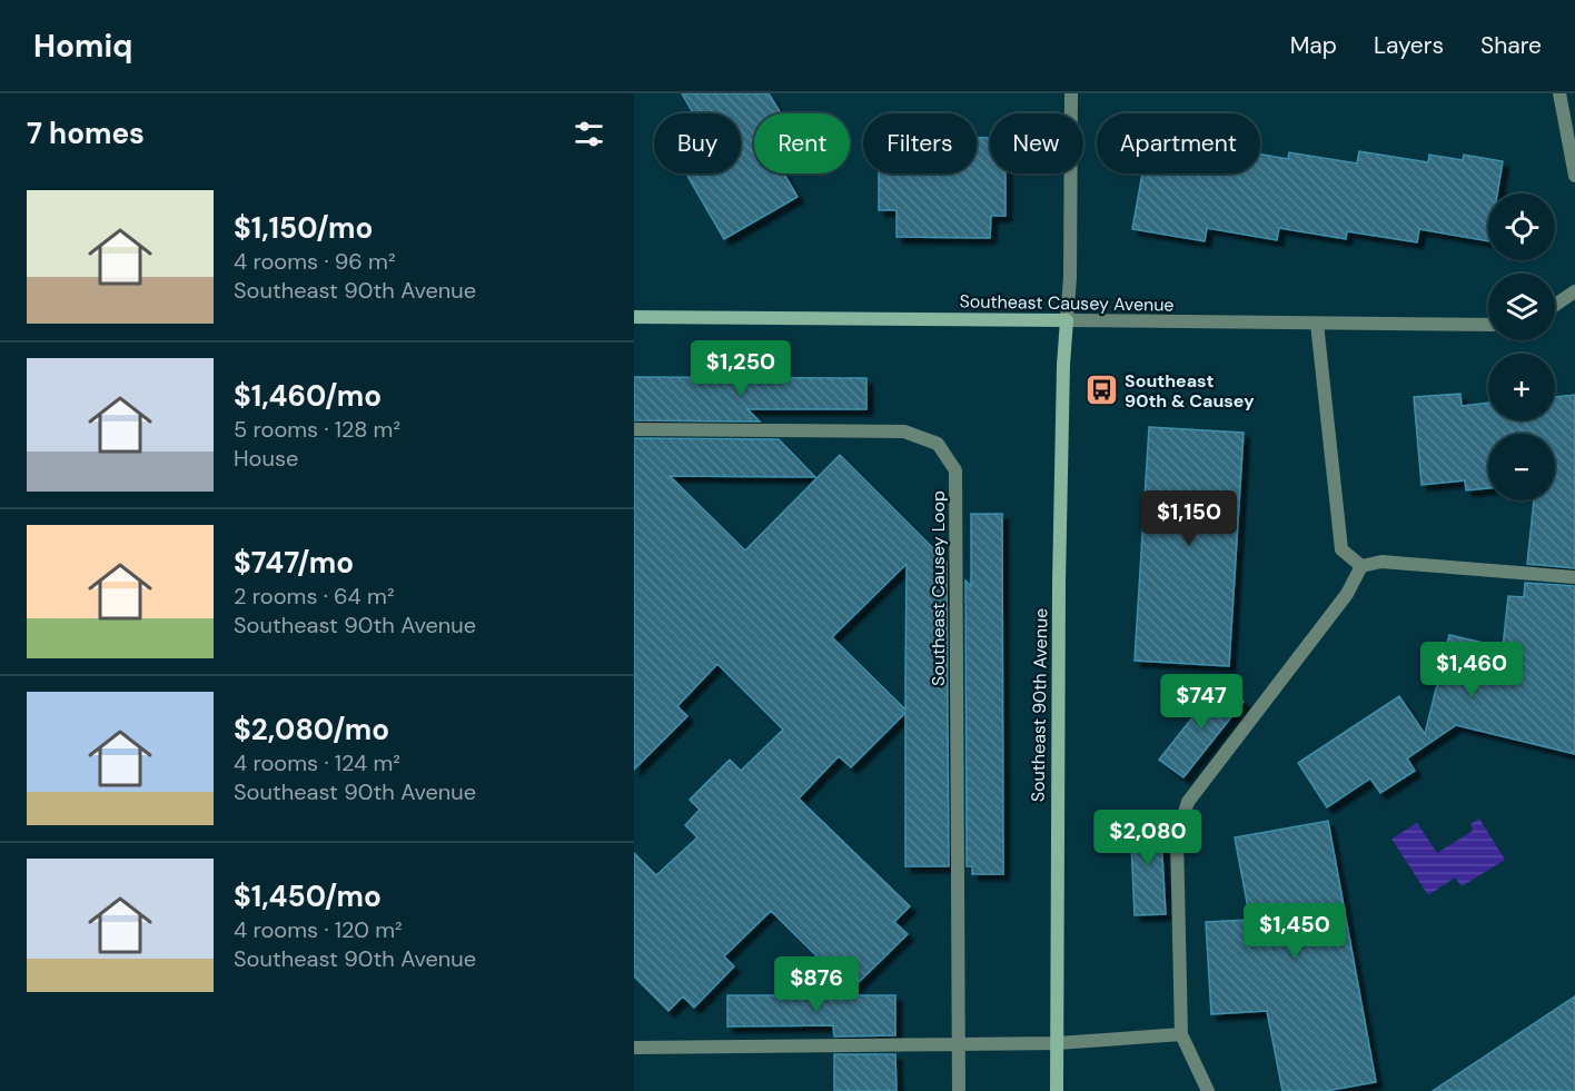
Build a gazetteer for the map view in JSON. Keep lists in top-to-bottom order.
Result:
{
  "streets": {
    "street": ["Southeast Causey Avenue", "Southeast Causey Loop", "Southeast 90th Avenue"]
  },
  "crossings": [
    ["Southeast Causey Avenue", "Southeast 90th Avenue"]
  ],
  "places": {
    "bus stop": ["Southeast 90th & Causey"]
  },
  "page": {
    "header": "Homiq",
    "nav": ["Map", "Layers", "Share"],
    "heading": "7 homes",
    "chip": [
      "Buy",
      "Rent",
      "Filters",
      "New",
      "Apartment"
    ],
    "list": [
      {
        "name": "$1,150/mo",
        "note": "4 rooms · 96 m² · Southeast 90th Avenue"
      },
      {
        "name": "$1,460/mo",
        "note": "5 rooms · 128 m² · House"
      },
      {
        "name": "$747/mo",
        "note": "2 rooms · 64 m² · Southeast 90th Avenue"
      },
      {
        "name": "$2,080/mo",
        "note": "4 rooms · 124 m² · Southeast 90th Avenue"
      },
      {
        "name": "$1,450/mo",
        "note": "4 rooms · 120 m² · Southeast 90th Avenue"
      }
    ],
    "map_buttons": ["+", "−"],
    "price": [
      "$1,250",
      "$1,150",
      "$1,460",
      "$747",
      "$2,080",
      "$1,450",
      "$876"
    ]
  }
}
